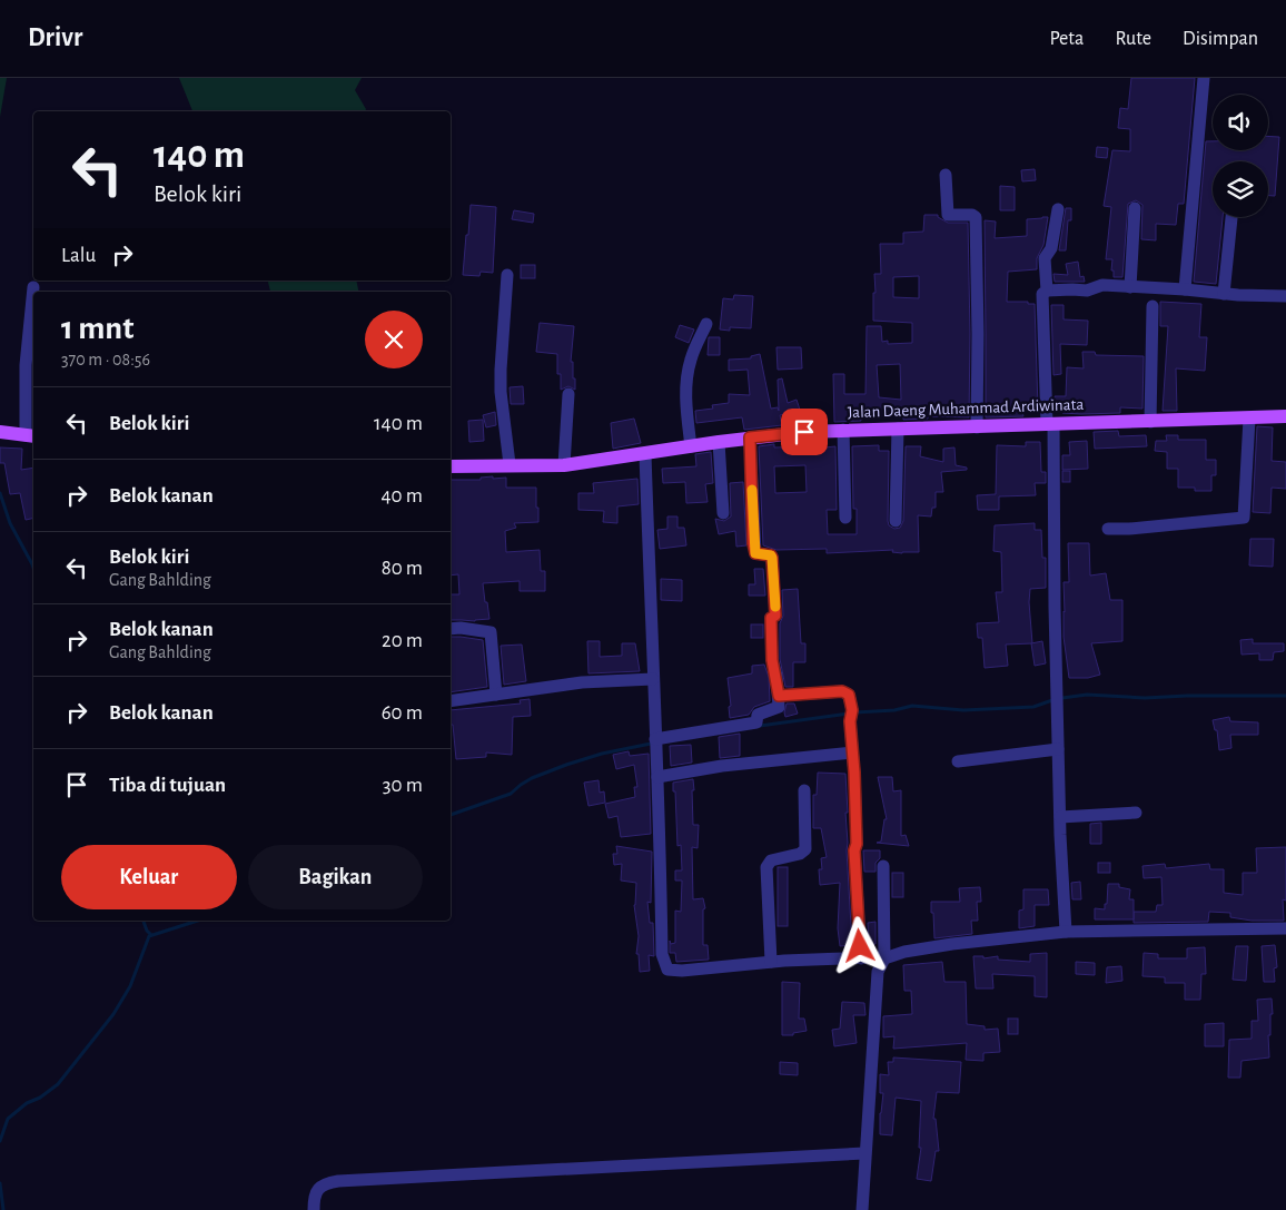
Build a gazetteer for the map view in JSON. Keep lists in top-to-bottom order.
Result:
{
  "streets": {
    "main road": ["Jalan Daeng Muhammad Ardiwinata"]
  },
  "page": {
    "header": "Drivr",
    "nav": ["Peta", "Rute", "Disimpan"],
    "turn": ["140 m", "Belok kiri"],
    "then": "Lalu",
    "heading": ["1 mnt", "370 m · 08:56"],
    "list": [
      {
        "name": "Belok kiri",
        "value": "140 m"
      },
      {
        "name": "Belok kanan",
        "value": "40 m"
      },
      {
        "name": "Belok kiri",
        "note": "Gang Bahlding",
        "value": "80 m"
      },
      {
        "name": "Belok kanan",
        "note": "Gang Bahlding",
        "value": "20 m"
      },
      {
        "name": "Belok kanan",
        "value": "60 m"
      },
      {
        "name": "Tiba di tujuan",
        "value": "30 m"
      }
    ],
    "buttons": ["Keluar", "Bagikan"]
  }
}
